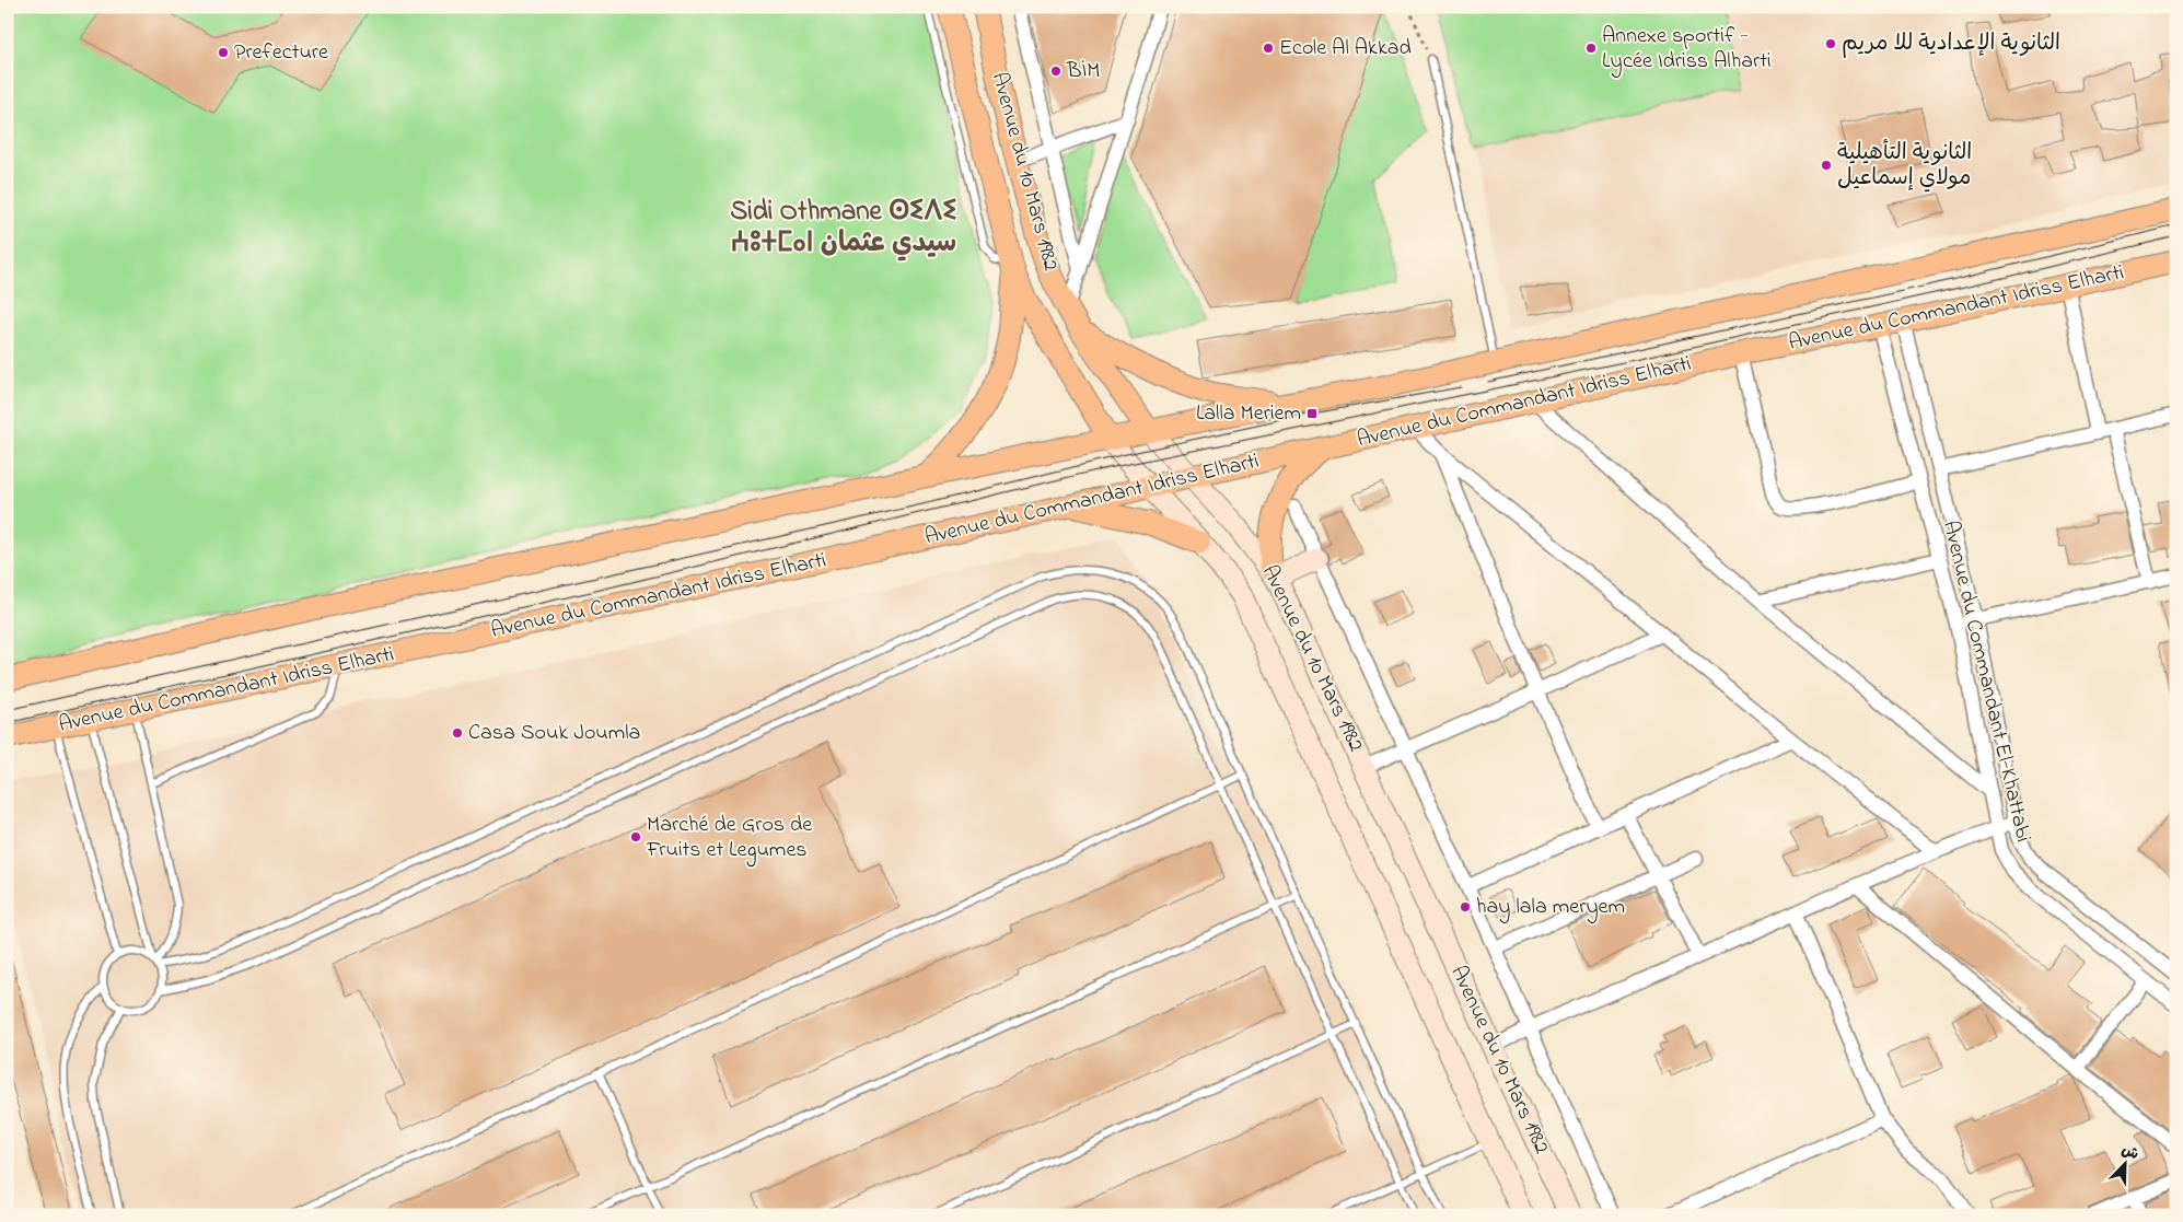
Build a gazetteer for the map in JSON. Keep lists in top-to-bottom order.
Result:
{
  "streets": {
    "main road": ["Avenue du 10 Mars 1982", "Avenue du Commandant Idriss Elharti"],
    "street": ["Avenue du Commandant El-Khattabi"]
  },
  "crossings": [
    ["Avenue du 10 Mars 1982", "Avenue du Commandant Idriss Elharti"],
    ["Avenue du Commandant Idriss Elharti", "Avenue du Commandant El-Khattabi"]
  ],
  "districts": ["Sidi Othmane ⵙⵉⴷⵉ ⵄⵓⵜⵎⴰⵏ سيدي عثمان"],
  "places": {
    "other": [
      "الثانوية الإعدادية للا مريم",
      "Ecole Al Akkad",
      "Annexe sportif - Lycée Idriss Alharti",
      "Prefecture",
      "BİM",
      "الثانوية التأهيلية مولاي إسماعيل",
      "Casa Souk Joumla",
      "Marché de Gros de Fruits et Legumes",
      "hay lala meryem"
    ],
    "transit": ["Lalla Meriem"]
  },
  "north": "top right"
}
